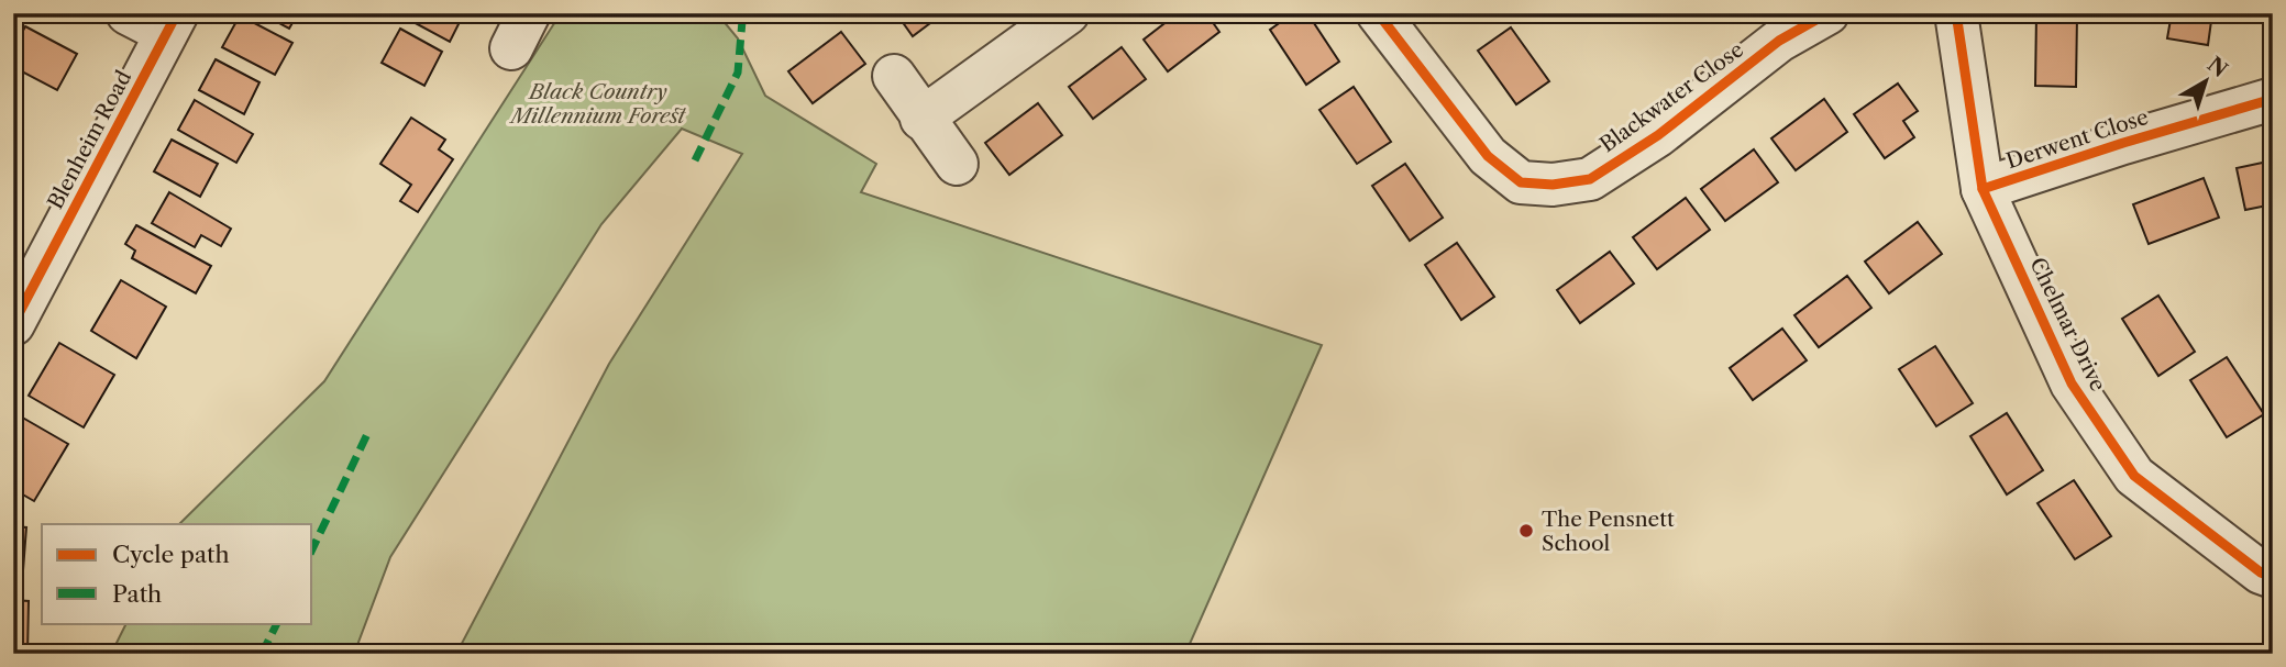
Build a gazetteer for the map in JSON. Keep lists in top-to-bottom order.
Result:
{
  "streets": {
    "street": [
      "Blackwater Close",
      "Derwent Close",
      "Blenheim Road",
      "Chelmar Drive"
    ]
  },
  "crossings": [
    ["Derwent Close", "Chelmar Drive"]
  ],
  "parks": ["Black Country Millennium Forest"],
  "places": ["The Pensnett School"],
  "legend": ["Cycle path", "Path"],
  "north": "top right"
}
